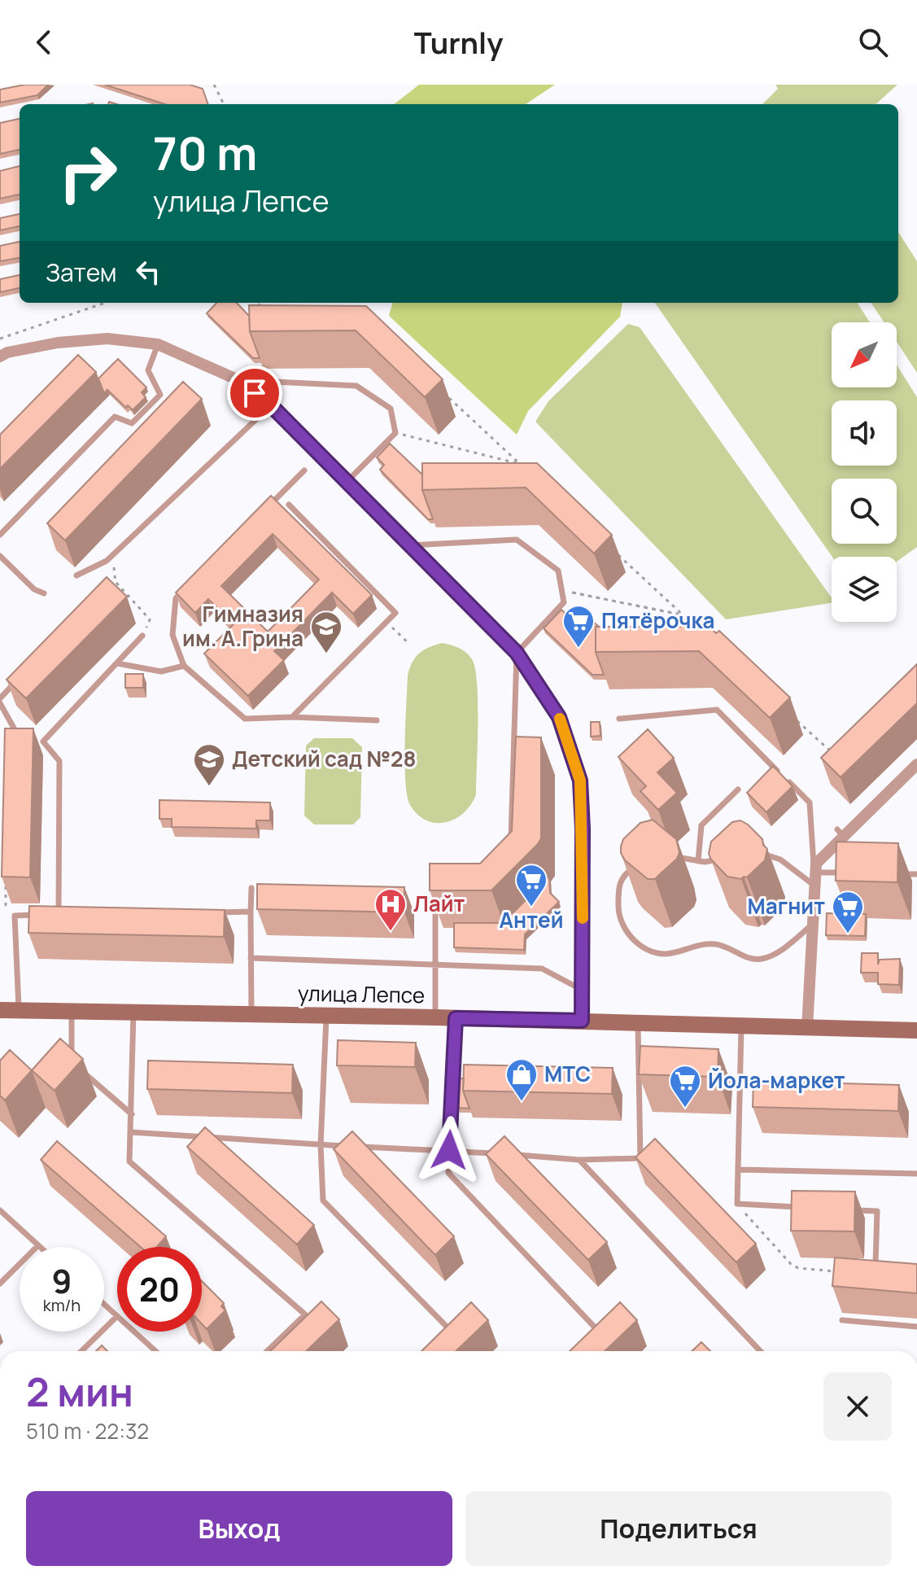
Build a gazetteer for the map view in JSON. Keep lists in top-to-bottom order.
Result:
{
  "streets": {
    "main road": ["улица Лепсе"]
  },
  "places": {
    "supermarket": [
      "Пятёрочка",
      "Антей",
      "Магнит",
      "Йола-маркет"
    ],
    "school or university": ["Гимназия им. А.Грина", "Детский сад №28"],
    "hospital": ["Лайт"],
    "shop": ["МТС"]
  },
  "north": "bottom left",
  "page": {
    "header": "Turnly",
    "turn": ["70 m", "улица Лепсе"],
    "then": "Затем",
    "speed": "9 km/h",
    "limit": "20",
    "heading": ["2 мин", "510 m · 22:32"],
    "buttons": ["Выход", "Поделиться"]
  }
}
